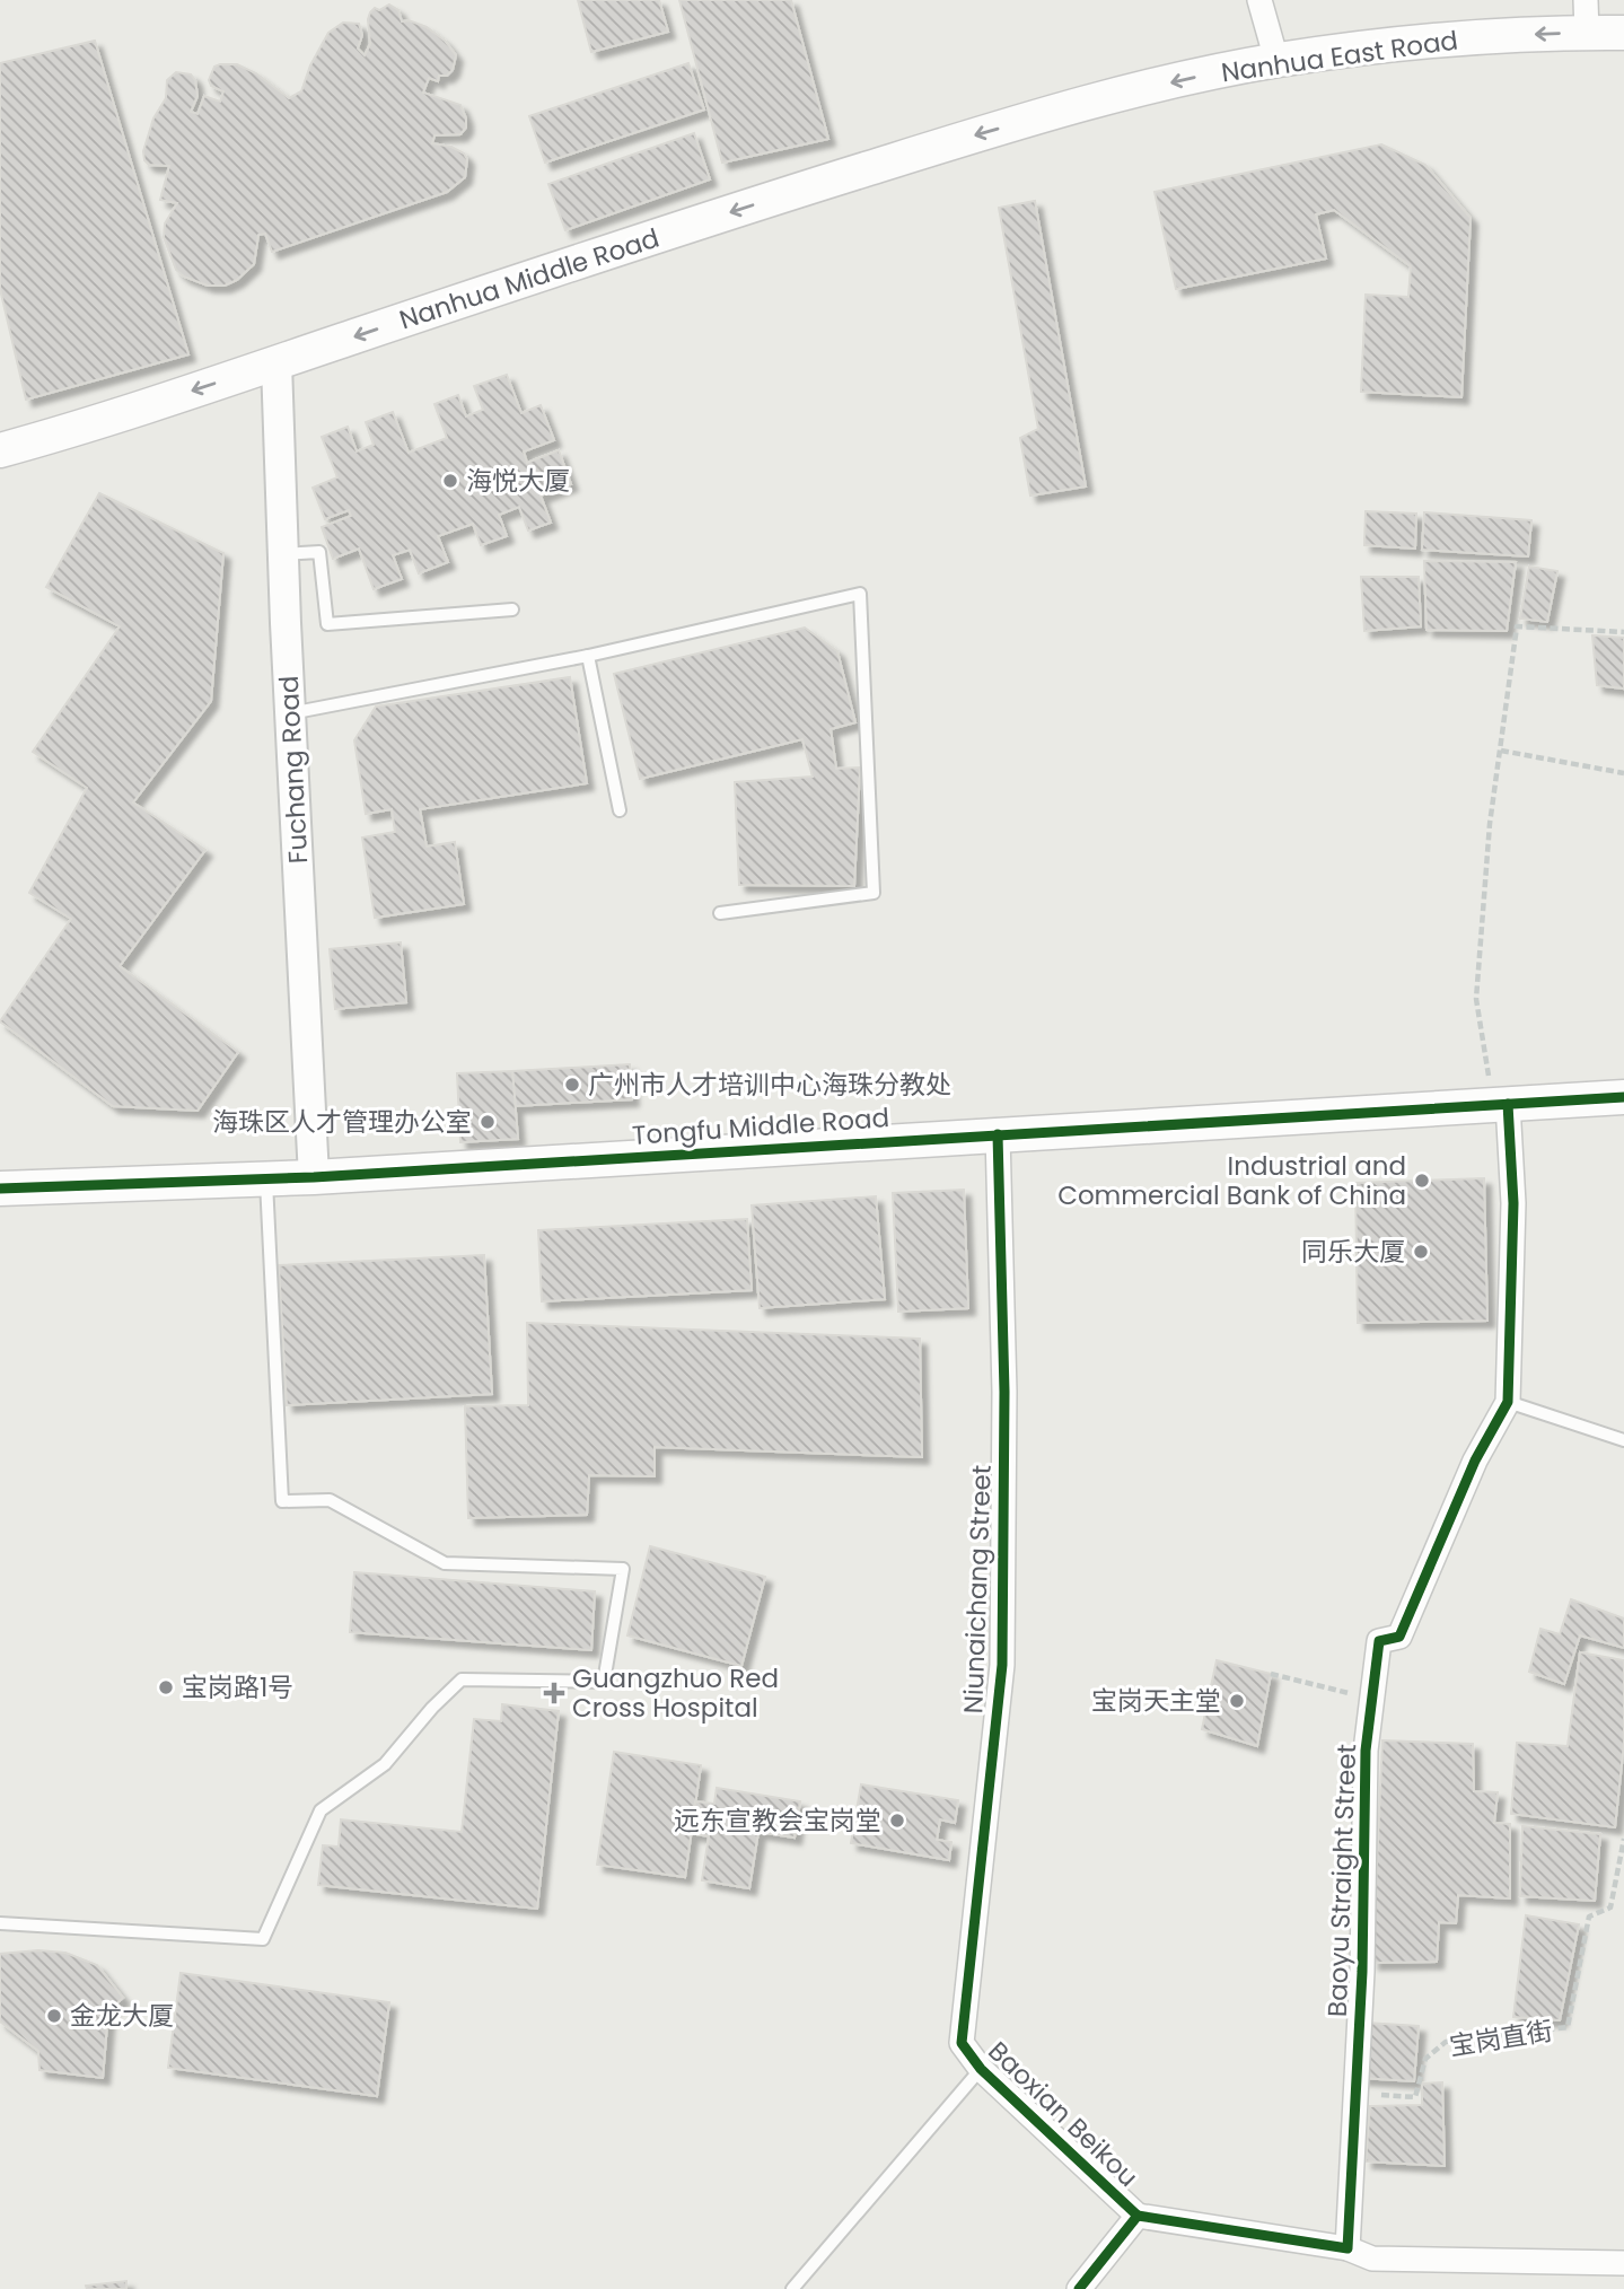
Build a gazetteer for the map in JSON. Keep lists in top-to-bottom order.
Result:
{
  "streets": {
    "main road": ["Nanhua East Road", "Nanhua Middle Road", "Tongfu Middle Road"],
    "street": [
      "Fuchang Road",
      "Niunaichang Street",
      "Baoyu Straight Street",
      "Baoxian Beikou"
    ],
    "path": ["宝岗直街"]
  },
  "crossings": [
    ["Nanhua East Road", "Nanhua Middle Road"],
    ["Nanhua Middle Road", "Fuchang Road"],
    ["Fuchang Road", "Tongfu Middle Road"],
    ["Tongfu Middle Road", "Niunaichang Street"],
    ["Tongfu Middle Road", "Baoyu Straight Street"],
    ["Niunaichang Street", "Baoxian Beikou"],
    ["Baoyu Straight Street", "宝岗直街"]
  ],
  "one_way": ["Nanhua East Road", "Nanhua Middle Road"],
  "places": {
    "other": [
      "海悦大厦",
      "广州市人才培训中心海珠分教处",
      "海珠区人才管理办公室",
      "Industrial and Commercial Bank of China",
      "同乐大厦",
      "宝岗路1号",
      "宝岗天主堂",
      "远东宣教会宝岗堂",
      "金龙大厦"
    ],
    "health": ["Guangzhuo Red Cross Hospital"]
  }
}
